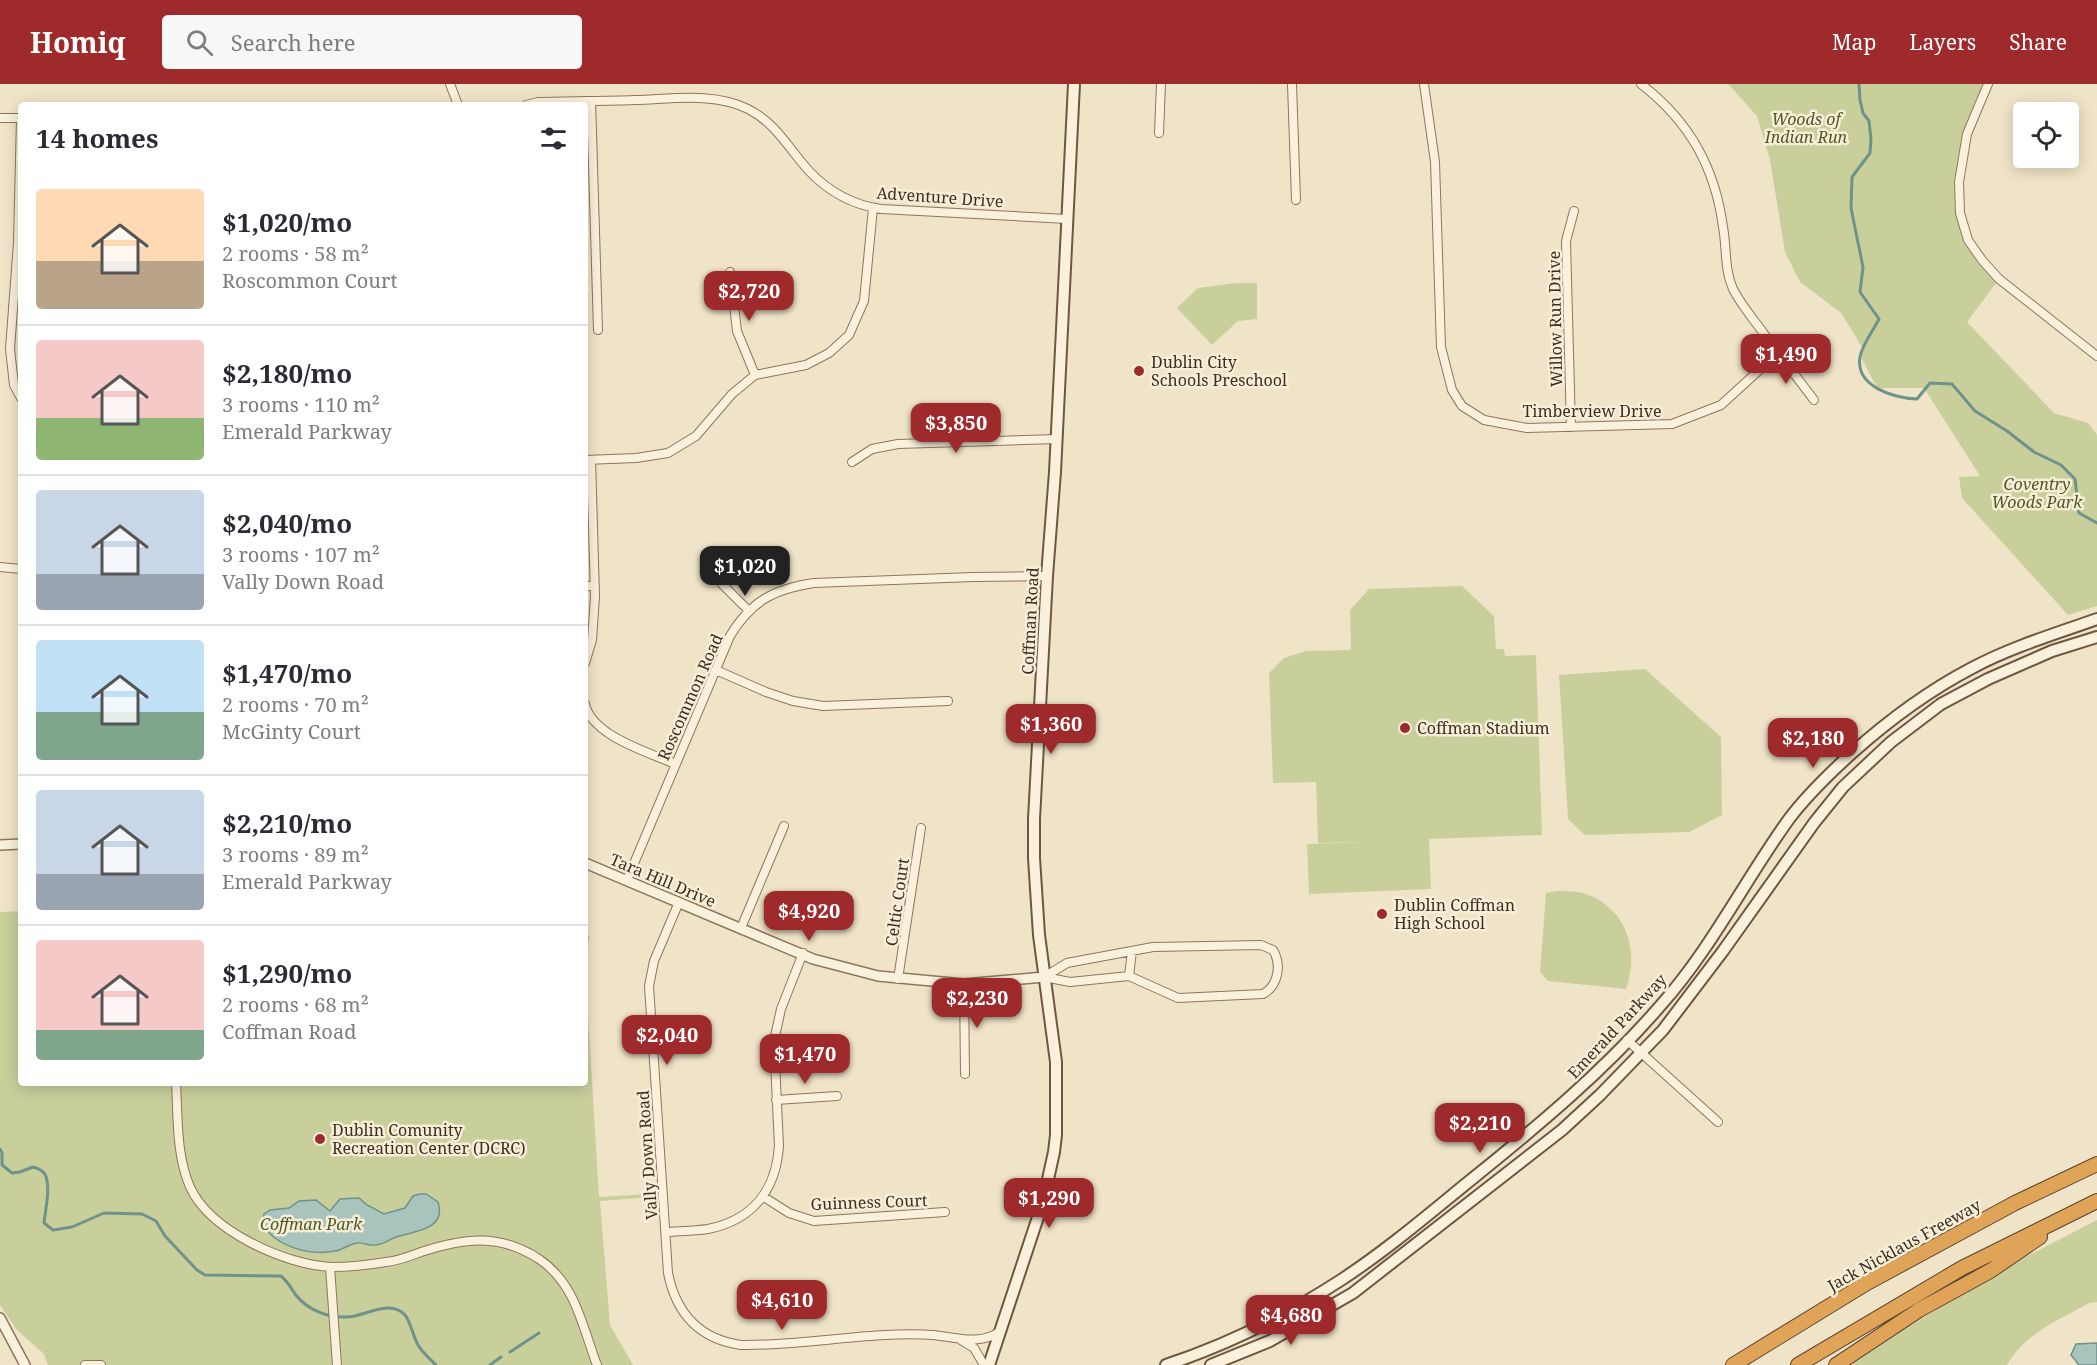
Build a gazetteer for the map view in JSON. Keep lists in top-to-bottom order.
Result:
{
  "streets": {
    "highway": ["Jack Nicklaus Freeway"],
    "main road": ["Coffman Road", "Emerald Parkway"],
    "street": [
      "Adventure Drive",
      "Willow Run Drive",
      "Timberview Drive",
      "Roscommon Road",
      "Tara Hill Drive",
      "Celtic Court",
      "Vally Down Road",
      "Guinness Court"
    ]
  },
  "crossings": [
    ["Adventure Drive", "Coffman Road"],
    ["Willow Run Drive", "Timberview Drive"],
    ["Coffman Road", "Roscommon Road"],
    ["Coffman Road", "Tara Hill Drive"],
    ["Coffman Road", "Vally Down Road"],
    ["Roscommon Road", "Tara Hill Drive"],
    ["Tara Hill Drive", "Celtic Court"],
    ["Tara Hill Drive", "Vally Down Road"]
  ],
  "parks": ["Woods of Indian Run", "Coventry Woods Park", "Coffman Park"],
  "places": [
    "Dublin City Schools Preschool",
    "Coffman Stadium",
    "Dublin Coffman High School",
    "Dublin Comunity Recreation Center (DCRC)"
  ],
  "page": {
    "header": "Homiq",
    "search": "Search here",
    "nav": ["Map", "Layers", "Share"],
    "heading": "14 homes",
    "list": [
      {
        "name": "$1,020/mo",
        "note": "2 rooms · 58 m² · Roscommon Court"
      },
      {
        "name": "$2,180/mo",
        "note": "3 rooms · 110 m² · Emerald Parkway"
      },
      {
        "name": "$2,040/mo",
        "note": "3 rooms · 107 m² · Vally Down Road"
      },
      {
        "name": "$1,470/mo",
        "note": "2 rooms · 70 m² · McGinty Court"
      },
      {
        "name": "$2,210/mo",
        "note": "3 rooms · 89 m² · Emerald Parkway"
      },
      {
        "name": "$1,290/mo",
        "note": "2 rooms · 68 m² · Coffman Road"
      }
    ],
    "price": [
      "$2,720",
      "$1,490",
      "$3,850",
      "$1,020",
      "$1,360",
      "$2,180",
      "$4,920",
      "$2,230",
      "$2,040",
      "$1,470",
      "$2,210",
      "$1,290",
      "$4,610",
      "$4,680"
    ]
  }
}
